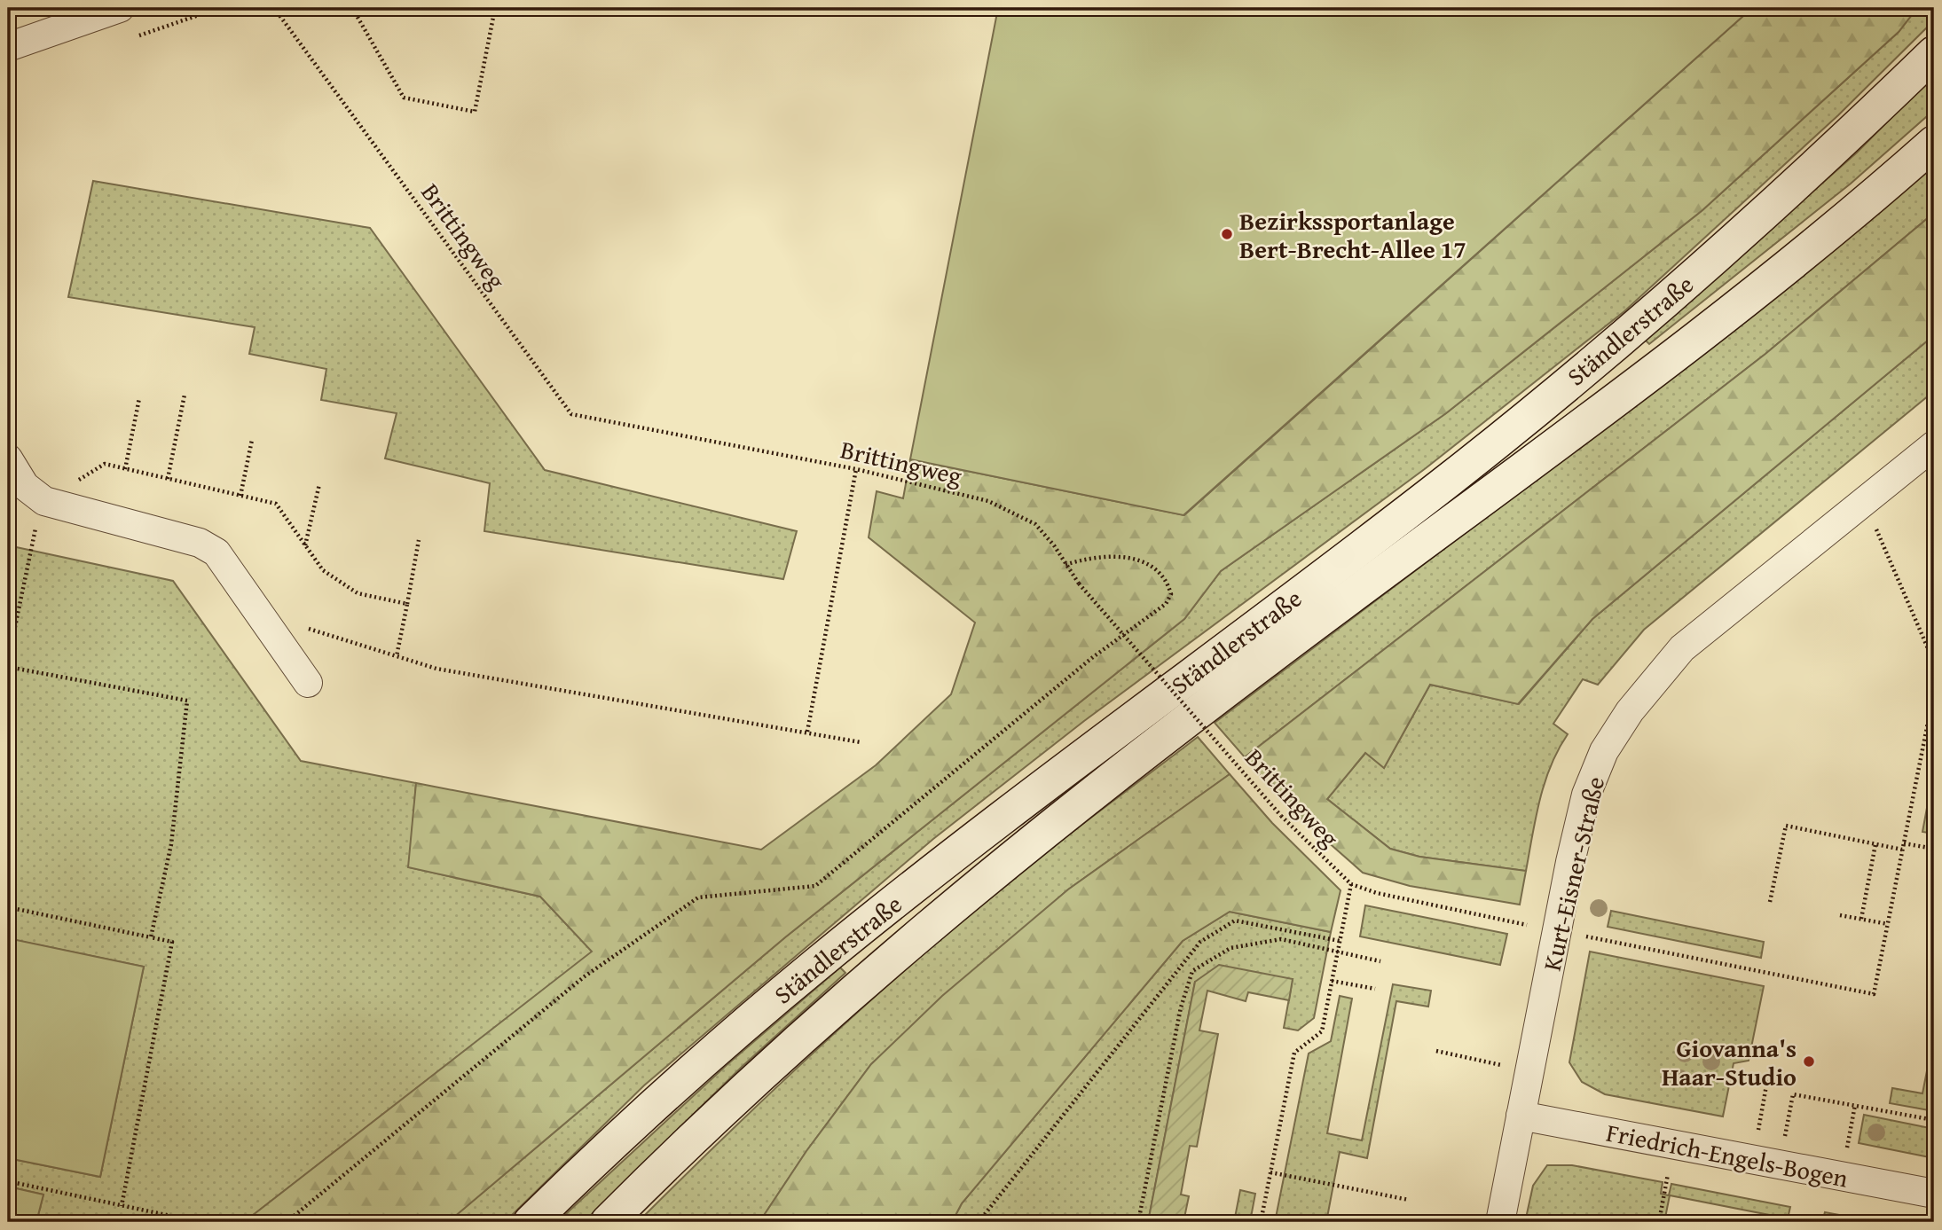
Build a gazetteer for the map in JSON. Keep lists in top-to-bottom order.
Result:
{
  "streets": {
    "main road": ["Ständlerstraße"],
    "street": ["Kurt-Eisner-Straße", "Friedrich-Engels-Bogen"],
    "path": ["Brittingweg"]
  },
  "crossings": [
    ["Brittingweg", "Kurt-Eisner-Straße"],
    ["Kurt-Eisner-Straße", "Friedrich-Engels-Bogen"]
  ],
  "places": ["Bezirkssportanlage Bert-Brecht-Allee 17", "Giovanna's Haar-Studio"]
}
